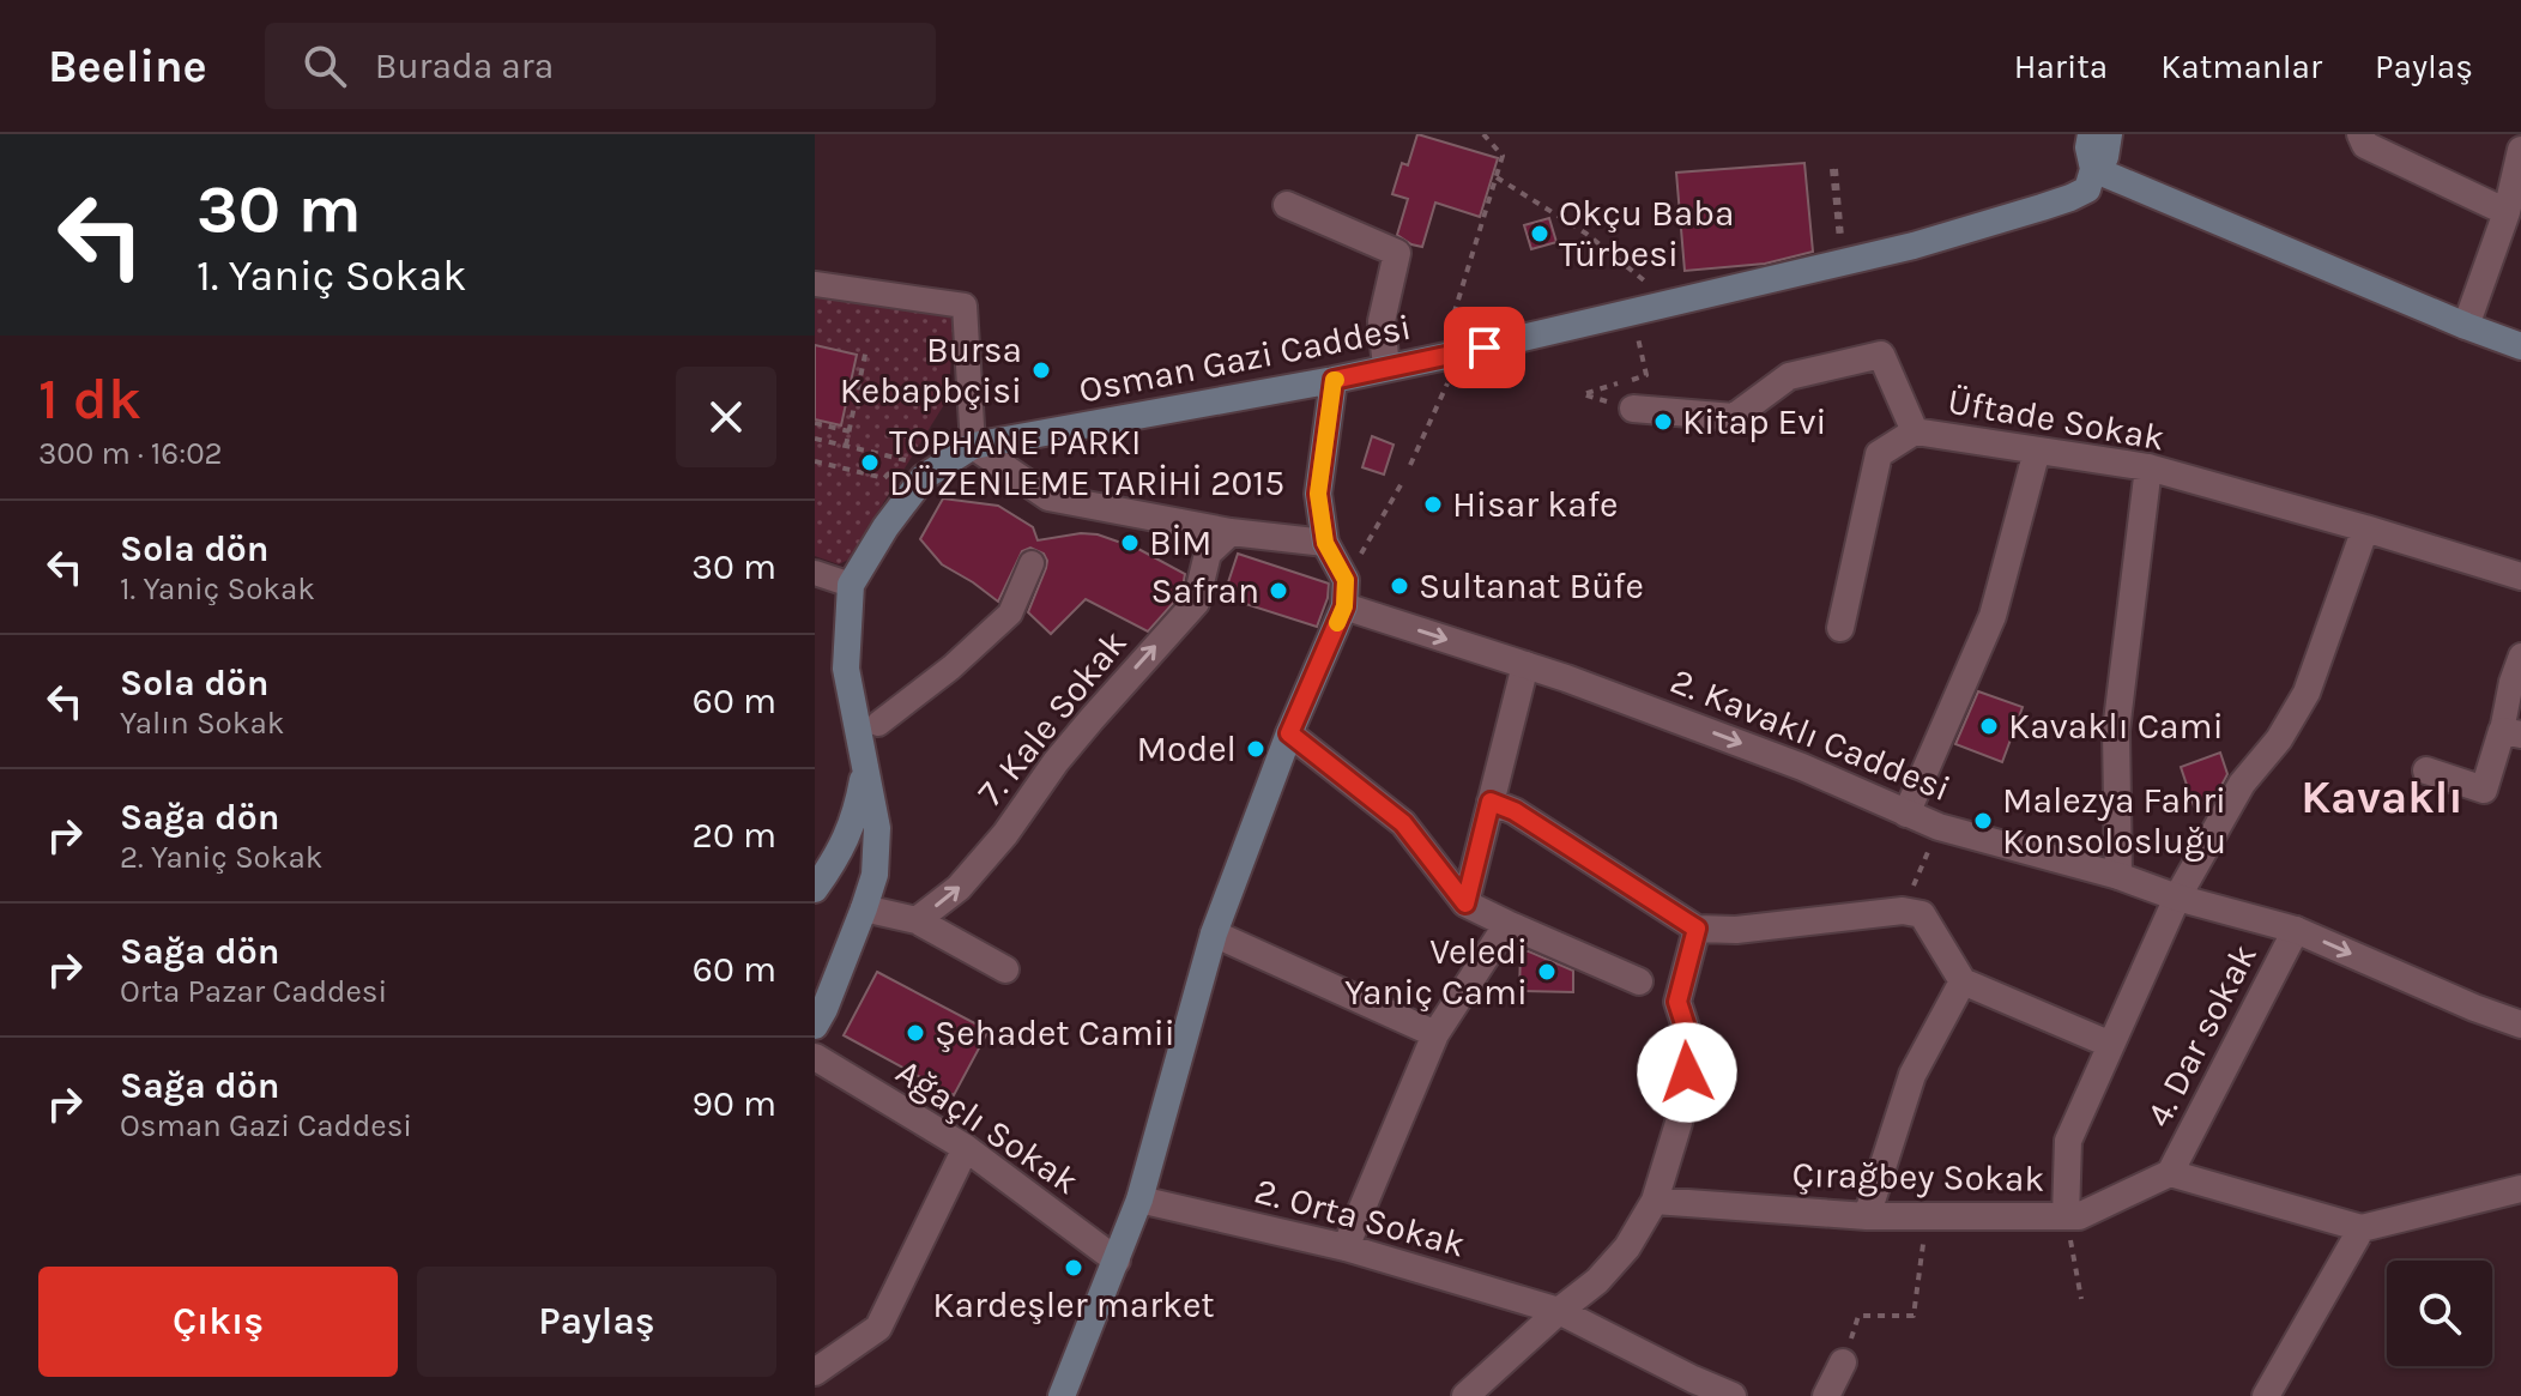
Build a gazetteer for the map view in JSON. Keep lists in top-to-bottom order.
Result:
{
  "streets": {
    "main road": ["Osman Gazi Caddesi"],
    "street": [
      "Üftade Sokak",
      "7. Kale Sokak",
      "2. Kavaklı Caddesi",
      "4. Dar sokak",
      "Ağaçlı Sokak",
      "Çırağbey Sokak",
      "2. Orta Sokak"
    ]
  },
  "crossings": [
    ["2. Kavaklı Caddesi", "4. Dar sokak"],
    ["4. Dar sokak", "Çırağbey Sokak"]
  ],
  "districts": ["Kavaklı"],
  "places": [
    "Okçu Baba Türbesi",
    "Bursa Kebapbçisi",
    "Kitap Evi",
    "TOPHANE PARKI DÜZENLEME TARİHİ 2015",
    "Hisar kafe",
    "BİM",
    "Sultanat Büfe",
    "Safran",
    "Kavaklı Cami",
    "Model",
    "Malezya Fahri Konsolosluğu",
    "Veledi Yaniç Cami",
    "Şehadet Camii",
    "Kardeşler market"
  ],
  "page": {
    "header": "Beeline",
    "search": "Burada ara",
    "nav": ["Harita", "Katmanlar", "Paylaş"],
    "turn": ["30 m", "1. Yaniç Sokak"],
    "heading": ["1 dk", "300 m · 16:02"],
    "list": [
      {
        "name": "Sola dön",
        "note": "1. Yaniç Sokak",
        "value": "30 m"
      },
      {
        "name": "Sola dön",
        "note": "Yalın Sokak",
        "value": "60 m"
      },
      {
        "name": "Sağa dön",
        "note": "2. Yaniç Sokak",
        "value": "20 m"
      },
      {
        "name": "Sağa dön",
        "note": "Orta Pazar Caddesi",
        "value": "60 m"
      },
      {
        "name": "Sağa dön",
        "note": "Osman Gazi Caddesi",
        "value": "90 m"
      }
    ],
    "buttons": ["Çıkış", "Paylaş"]
  }
}
